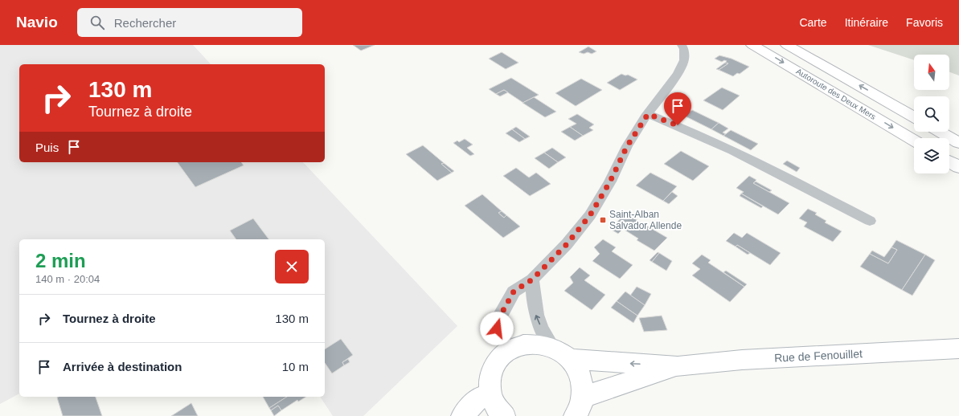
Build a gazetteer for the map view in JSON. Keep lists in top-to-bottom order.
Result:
{
  "streets": {
    "main road": ["Autoroute des Deux Mers", "Rue de Fenouillet"]
  },
  "places": {
    "transit": ["Saint-Alban Salvador Allende"]
  },
  "north": "top",
  "page": {
    "header": "Navio",
    "search": "Rechercher",
    "nav": ["Carte", "Itinéraire", "Favoris"],
    "turn": ["130 m", "Tournez à droite"],
    "then": "Puis",
    "heading": ["2 min", "140 m · 20:04"],
    "list": [
      {
        "name": "Tournez à droite",
        "value": "130 m"
      },
      {
        "name": "Arrivée à destination",
        "value": "10 m"
      }
    ]
  }
}
